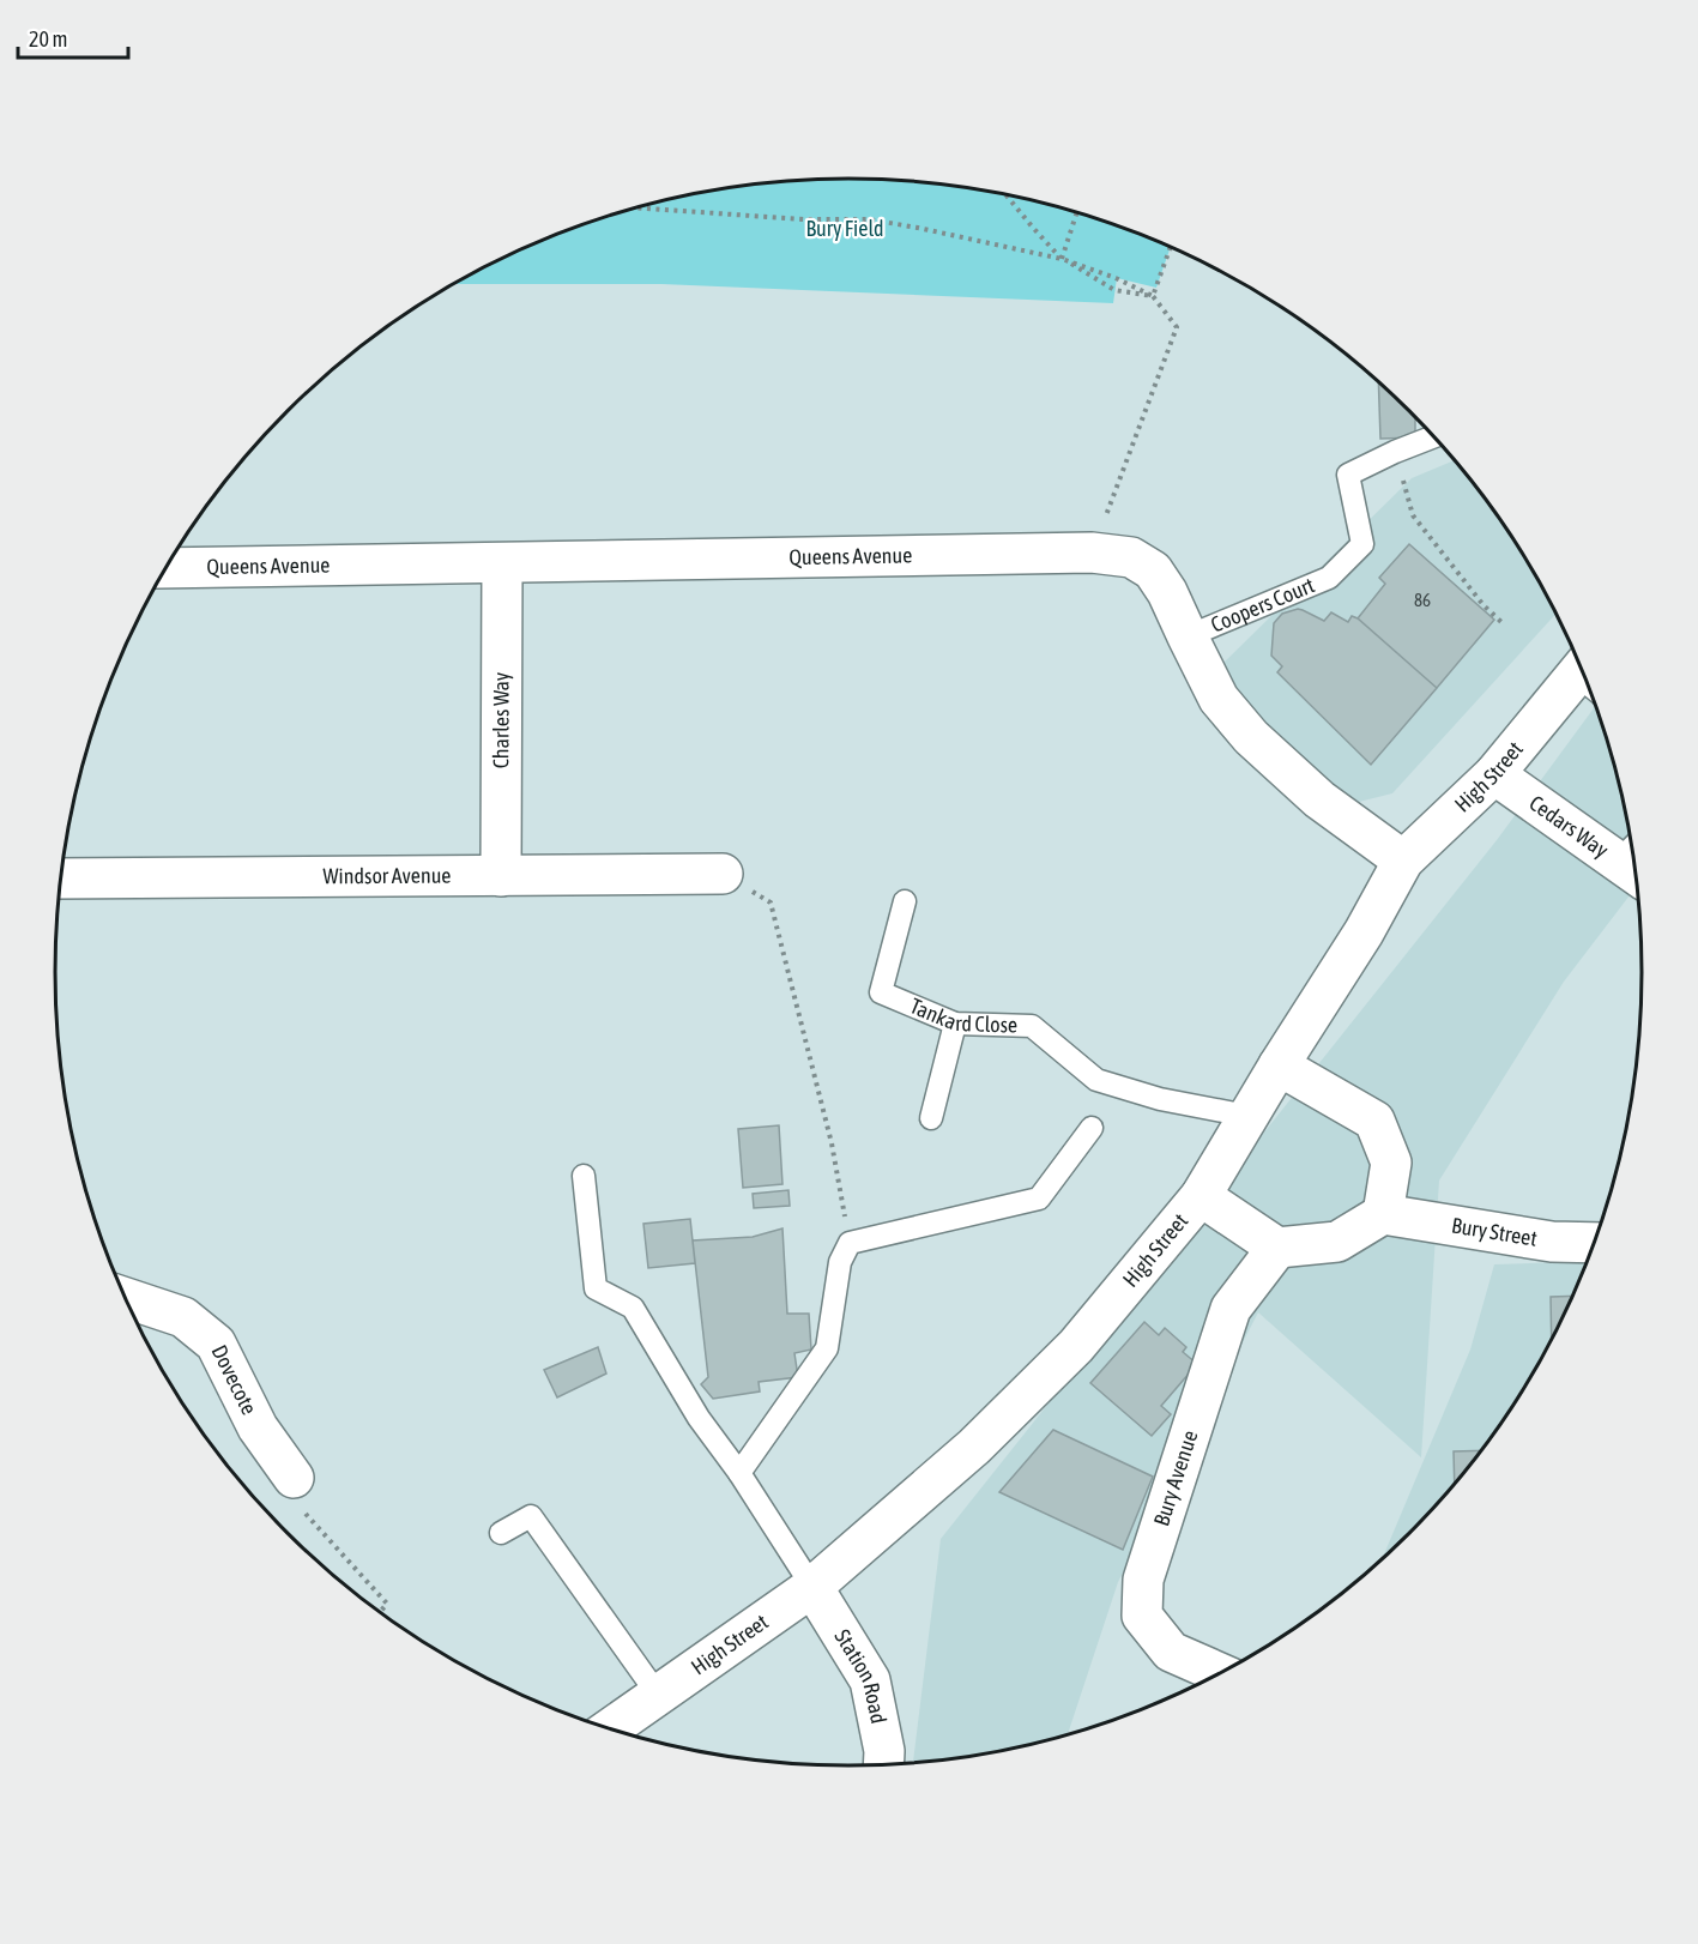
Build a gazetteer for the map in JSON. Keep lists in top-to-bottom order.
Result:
{
  "streets": {
    "street": [
      "Queens Avenue",
      "Charles Way",
      "High Street",
      "Cedars Way",
      "Windsor Avenue",
      "Bury Street",
      "Dovecote",
      "Bury Avenue",
      "Station Road"
    ],
    "lane": ["Coopers Court", "Tankard Close"]
  },
  "crossings": [
    ["Queens Avenue", "Coopers Court"],
    ["Queens Avenue", "Charles Way"],
    ["Queens Avenue", "High Street"],
    ["Charles Way", "Windsor Avenue"],
    ["High Street", "Cedars Way"],
    ["High Street", "Tankard Close"],
    ["High Street", "Bury Street"],
    ["High Street", "Bury Avenue"],
    ["High Street", "Station Road"],
    ["Tankard Close", "Bury Street"],
    ["Tankard Close", "Bury Avenue"],
    ["Bury Street", "Bury Avenue"]
  ],
  "parks": ["Bury Field"],
  "house_numbers": ["86"],
  "scale_bar": "20 m"
}
